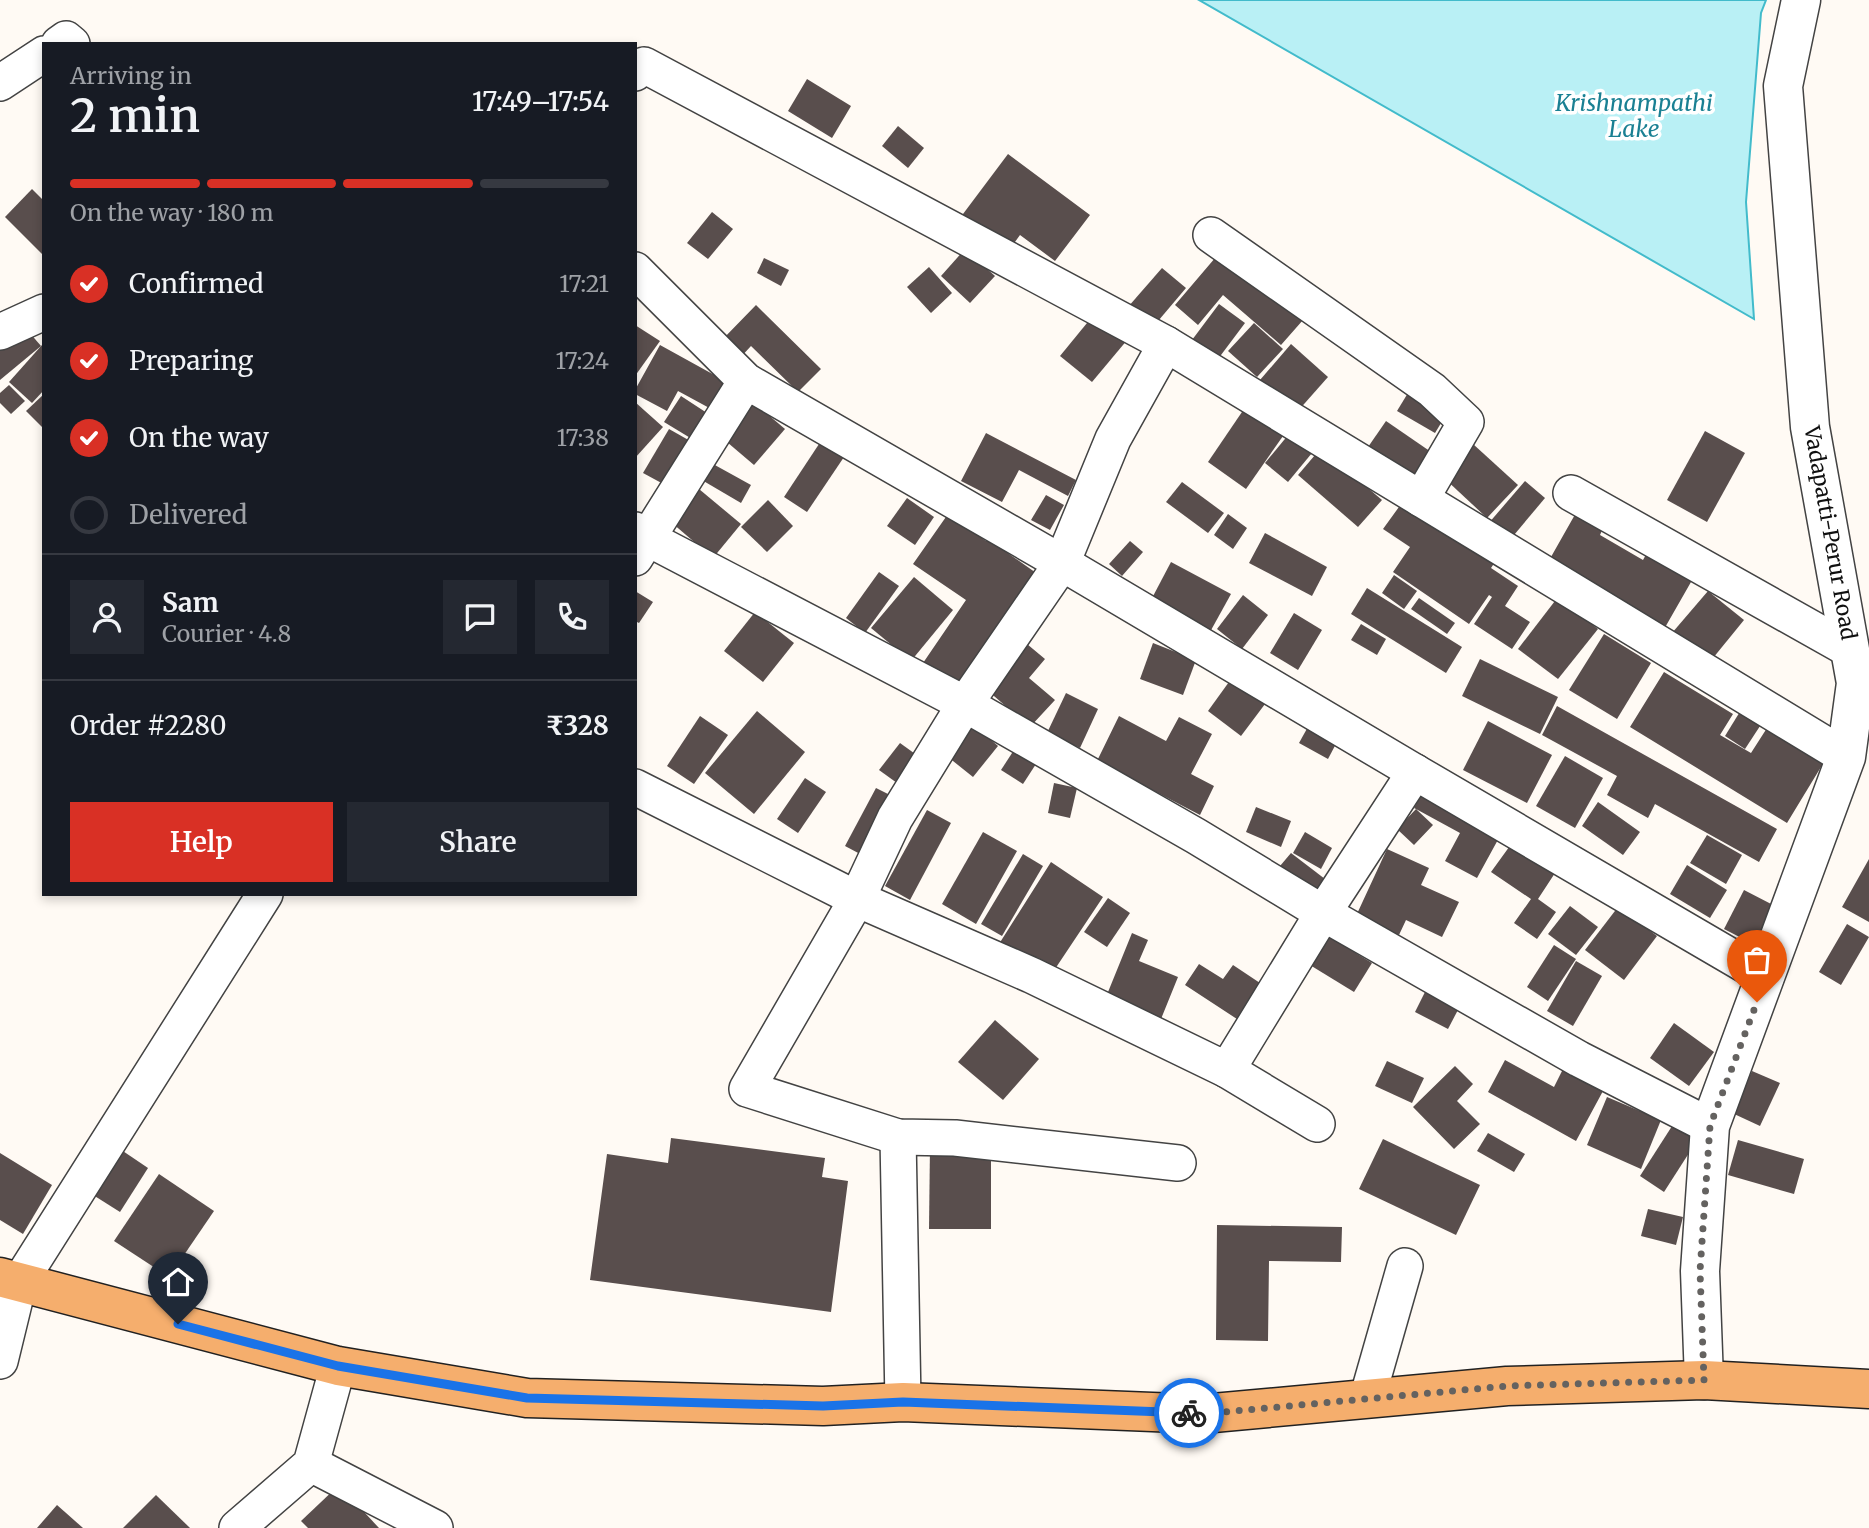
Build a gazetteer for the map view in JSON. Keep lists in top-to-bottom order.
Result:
{
  "streets": {
    "street": ["Vadapatti-Perur Road"]
  },
  "water": ["Krishnampathi Lake"],
  "page": {
    "heading": ["2 min", "Arriving in", "17:49–17:54"],
    "panel": [
      "Sam",
      "Courier · 4.8",
      "Order #2280",
      "₹328"
    ],
    "bar": "On the way · 180 m",
    "list": [
      ["Confirmed", "17:21"],
      ["Preparing", "17:24"],
      ["On the way", "17:38"],
      "Delivered"
    ],
    "buttons": ["Help", "Share"]
  }
}
